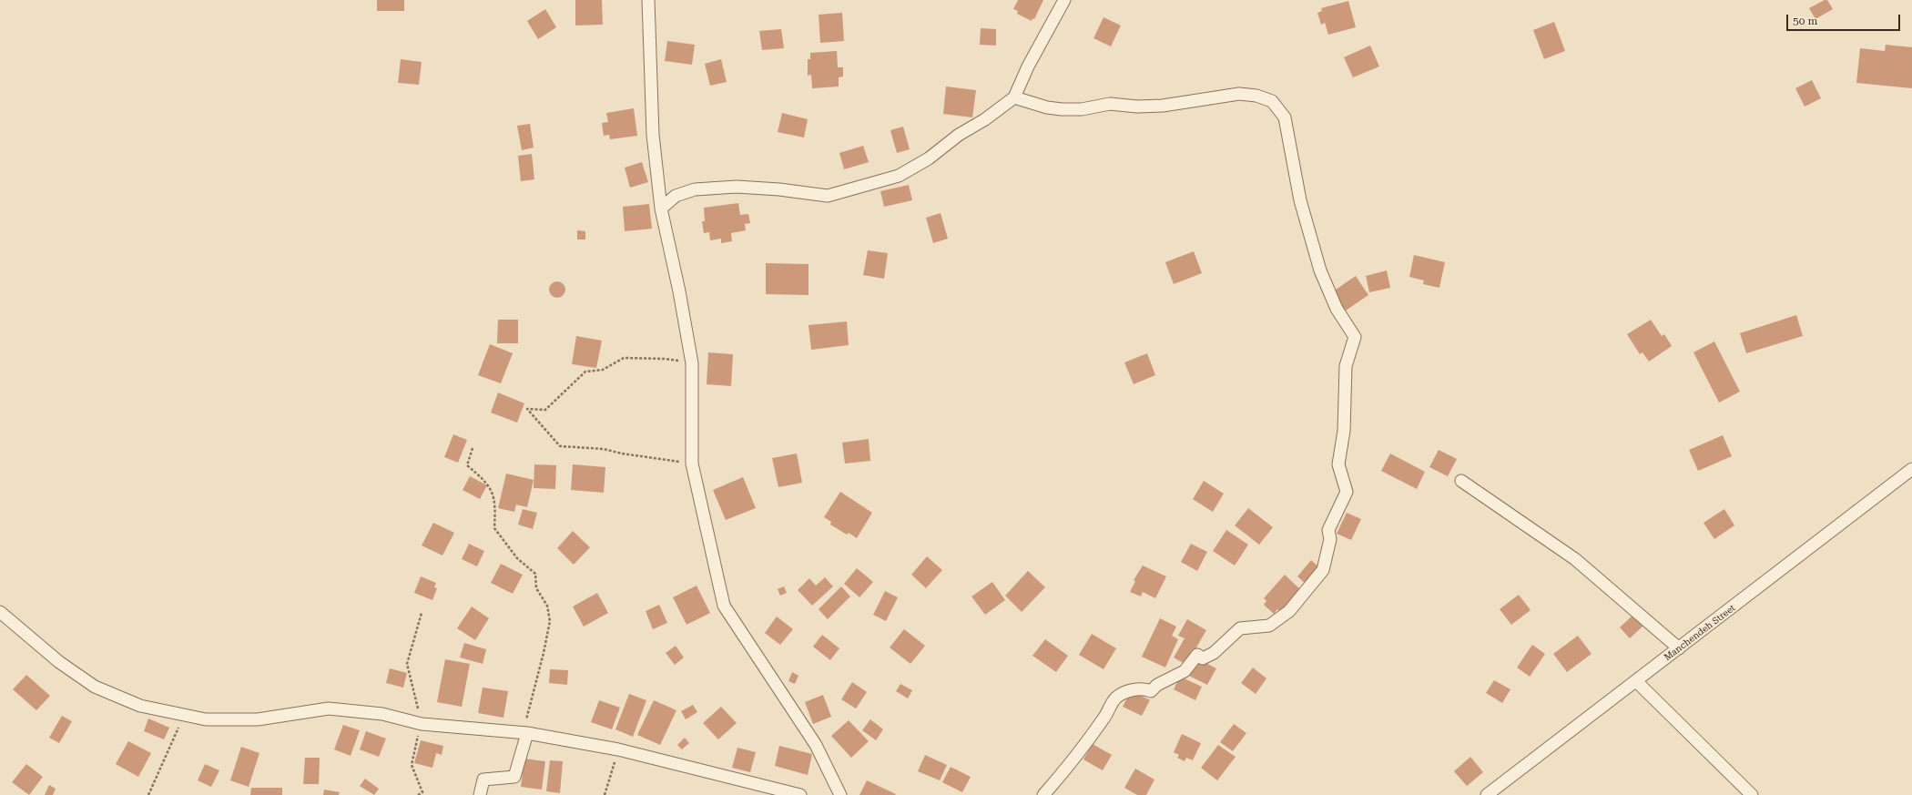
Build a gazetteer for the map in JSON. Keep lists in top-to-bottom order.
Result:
{
  "streets": {
    "street": ["Manchendeh Street"]
  },
  "scale_bar": "50 m"
}
